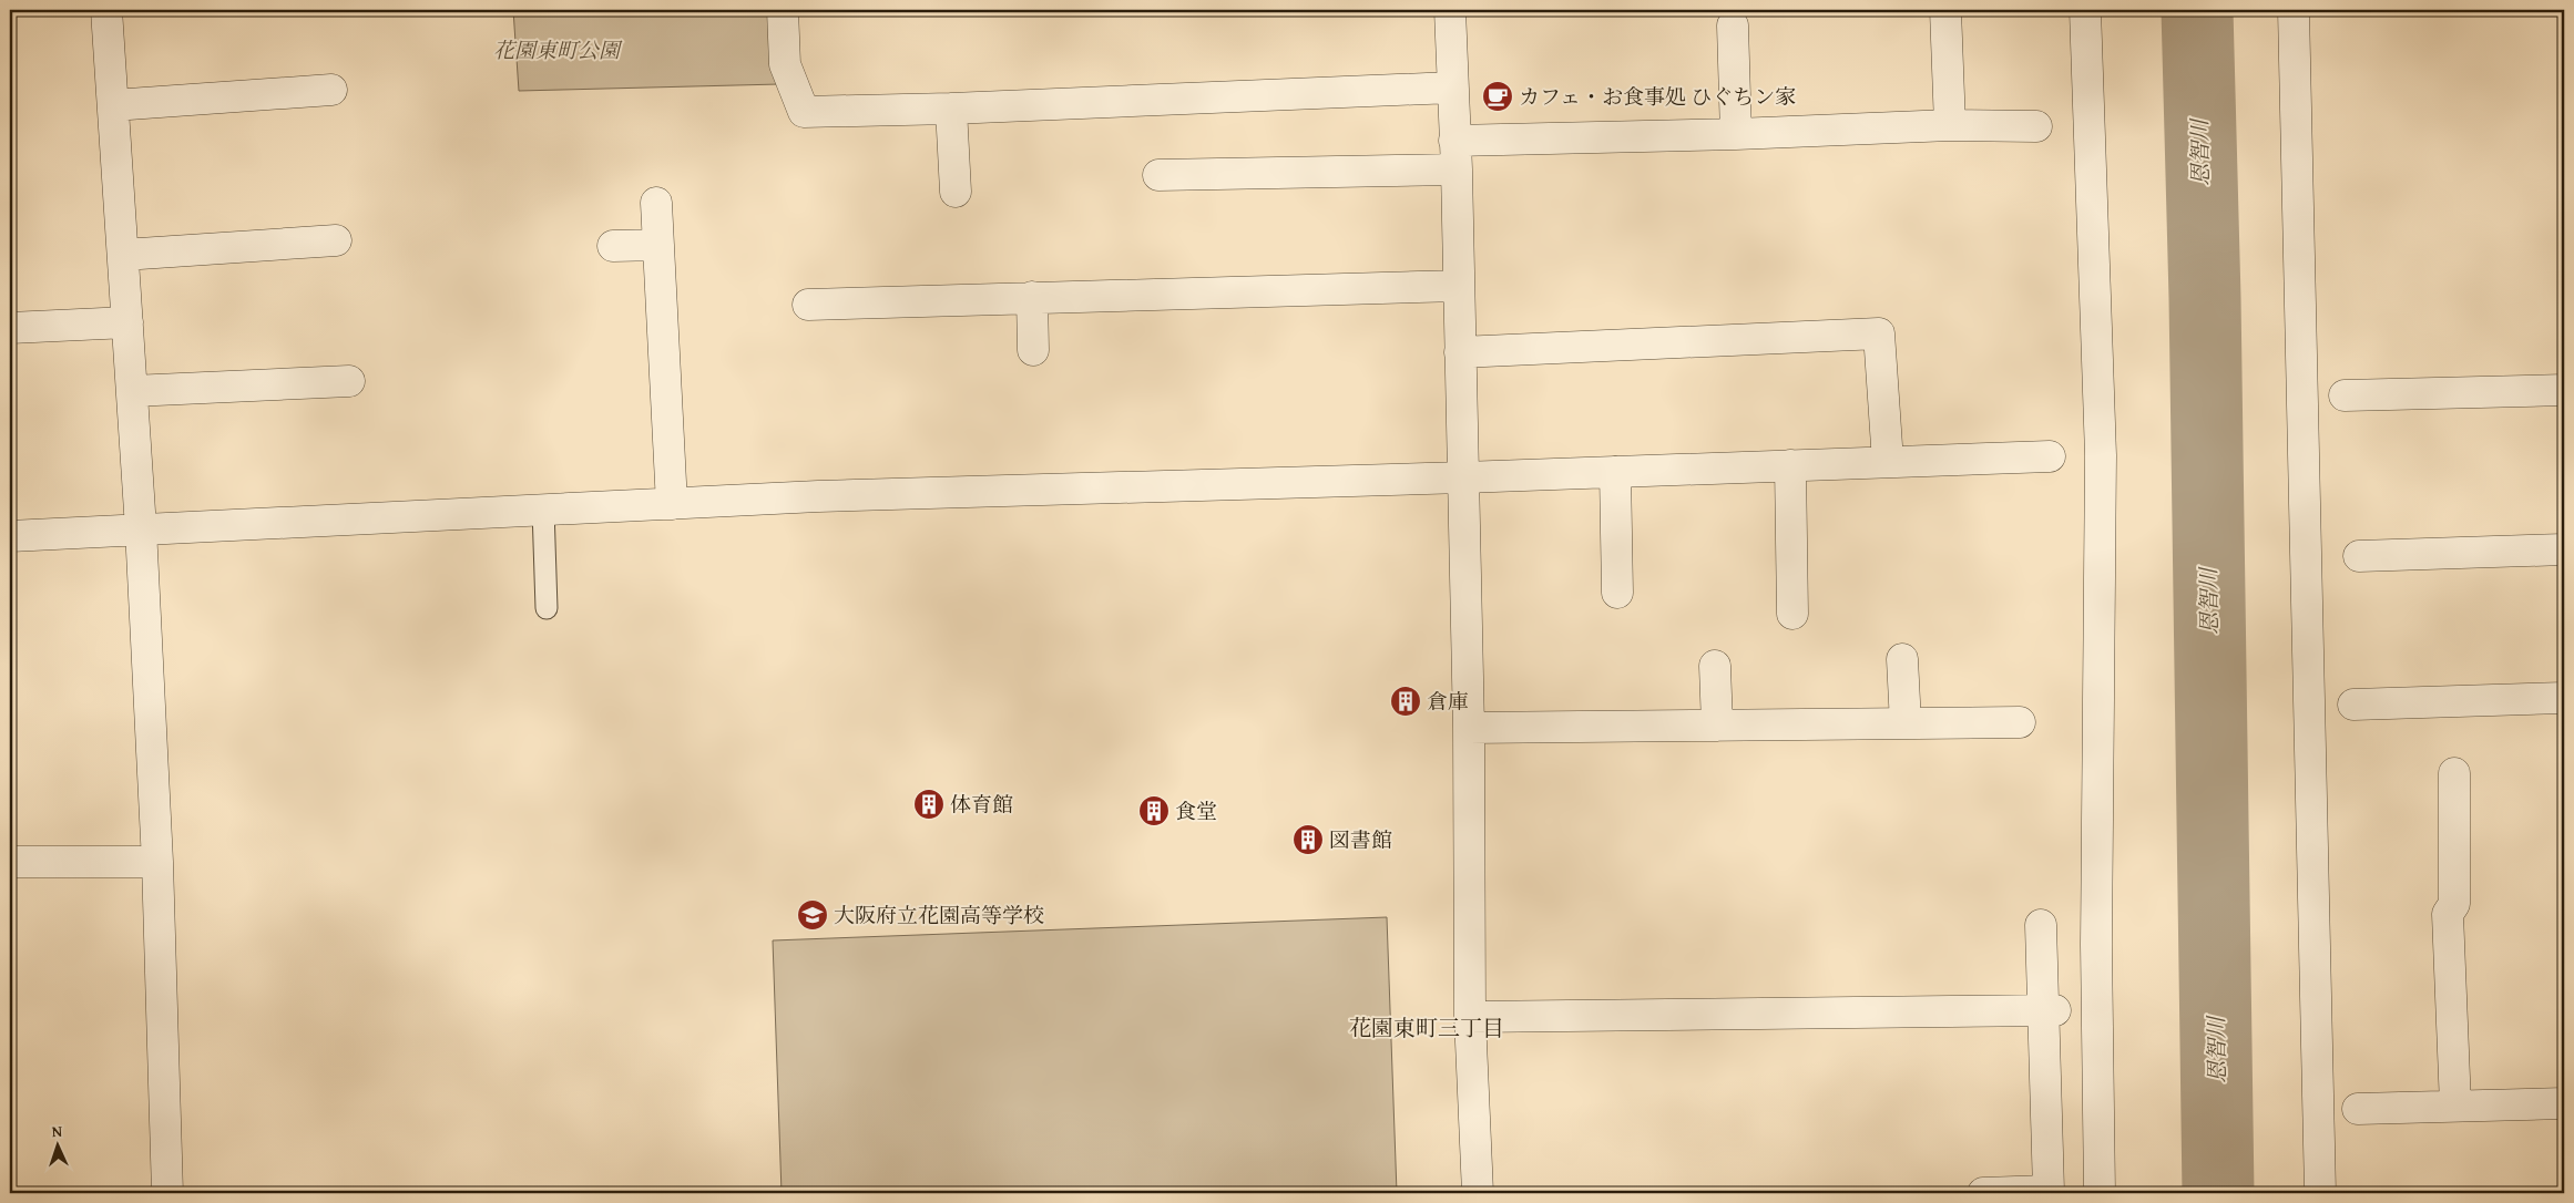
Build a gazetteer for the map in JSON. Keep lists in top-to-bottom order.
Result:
{
  "districts": ["花園東町三丁目"],
  "water": ["恩智川"],
  "parks": ["花園東町公園"],
  "places": {
    "cafe": ["カフェ・お食事処 ひぐちン家"],
    "building": [
      "倉庫",
      "体育館",
      "食堂",
      "図書館"
    ],
    "school or university": ["大阪府立花園高等学校"]
  },
  "north": "top"
}
